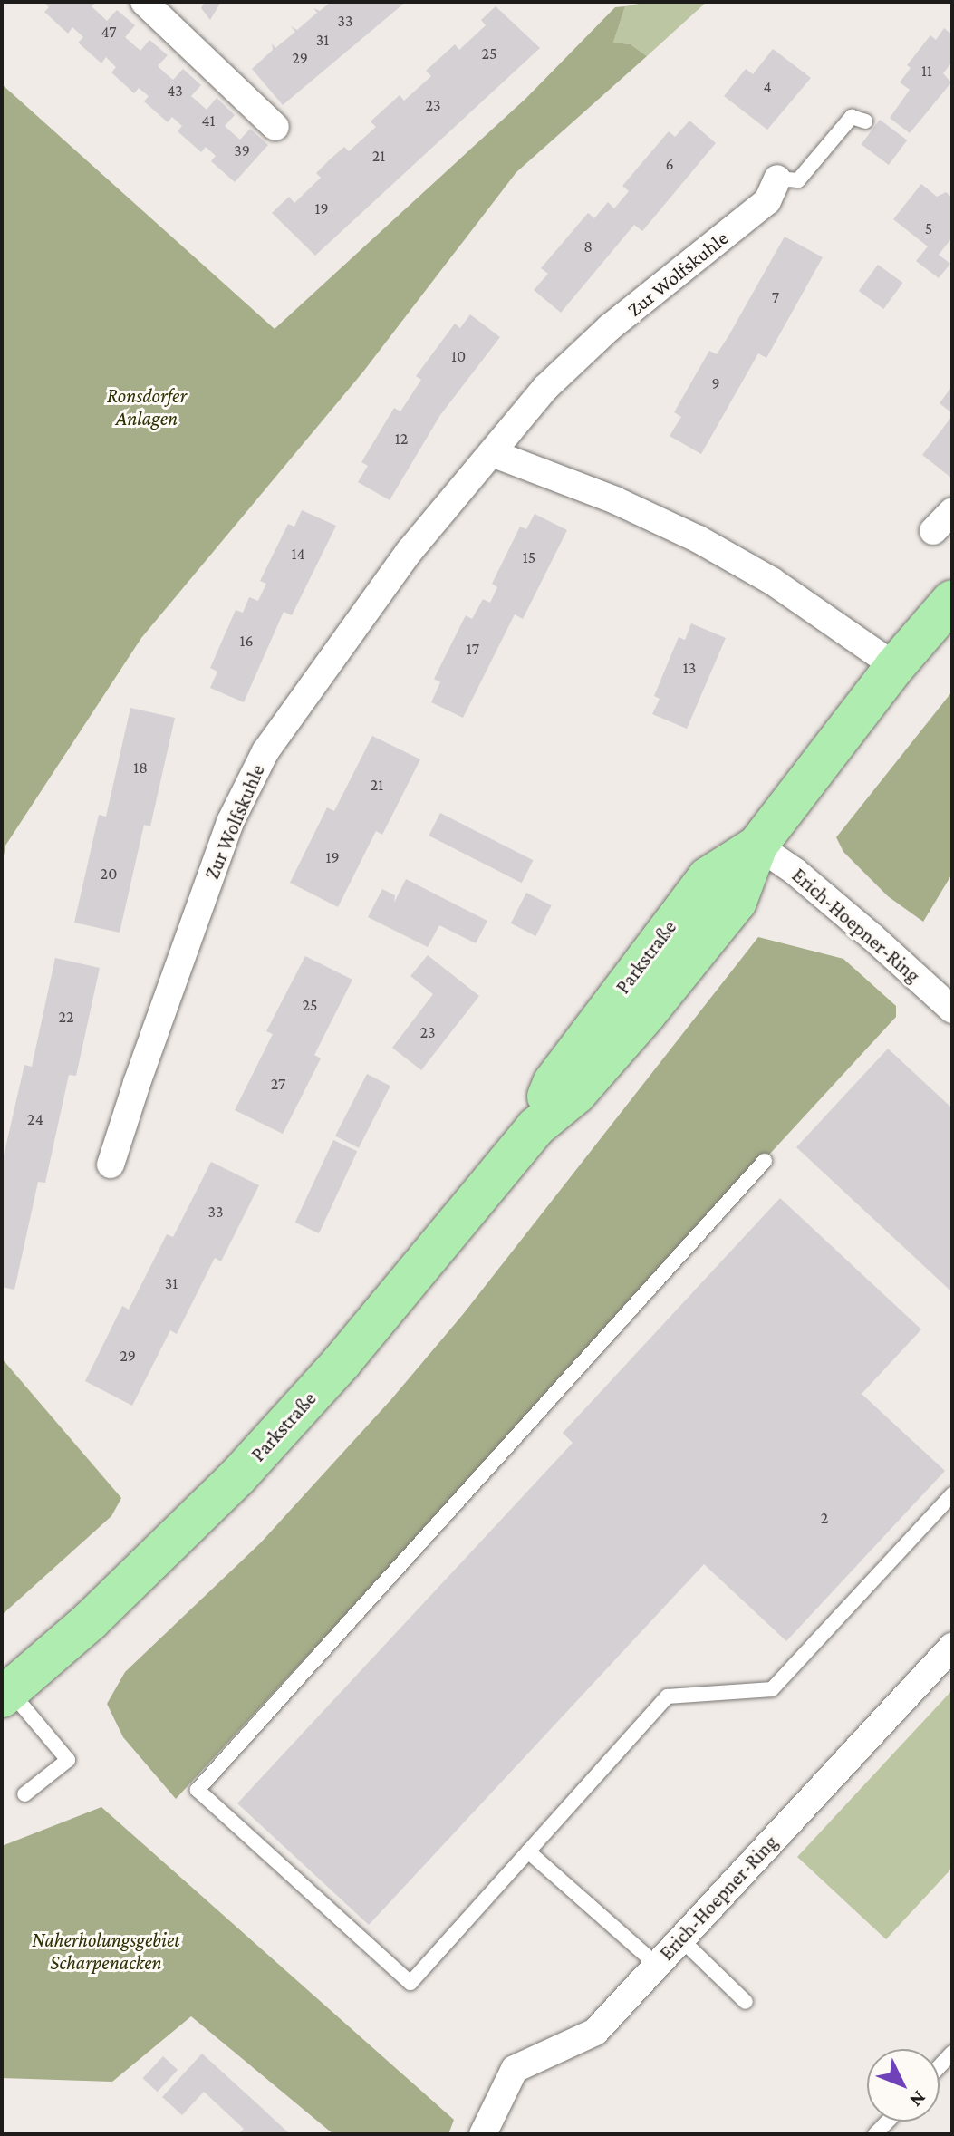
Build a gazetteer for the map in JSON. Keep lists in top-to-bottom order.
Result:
{
  "streets": {
    "main road": ["Parkstraße"],
    "street": ["Zur Wolfskuhle", "Erich-Hoepner-Ring"]
  },
  "crossings": [
    ["Erich-Hoepner-Ring", "Parkstraße"]
  ],
  "parks": ["Ronsdorfer Anlagen", "Naherholungsgebiet Scharpenacken"],
  "house_numbers": [
    "33",
    "47",
    "31",
    "25",
    "29",
    "11",
    "4",
    "43",
    "23",
    "41",
    "39",
    "21",
    "6",
    "19",
    "5",
    "8",
    "7",
    "10",
    "9",
    "12",
    "14",
    "15",
    "16",
    "17",
    "13",
    "18",
    "21",
    "19",
    "20",
    "25",
    "22",
    "23",
    "27",
    "24",
    "33",
    "31",
    "29",
    "2"
  ],
  "north": "bottom right"
}
